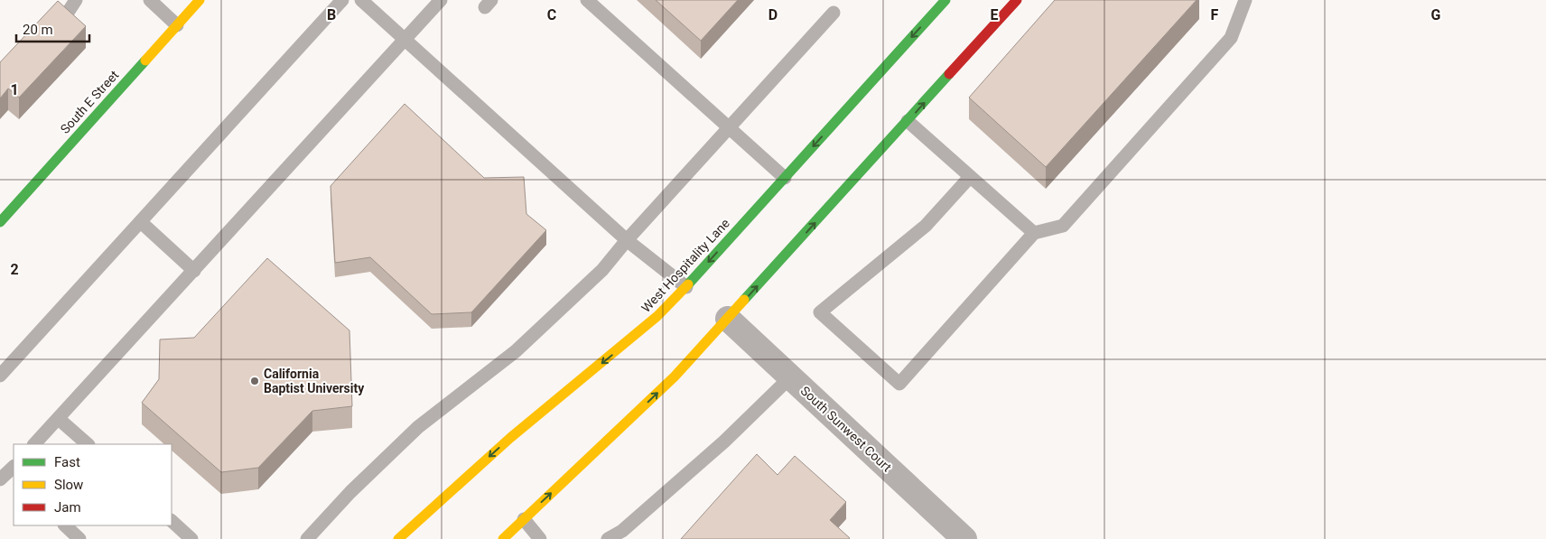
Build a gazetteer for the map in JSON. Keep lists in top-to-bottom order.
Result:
{
  "streets": {
    "main road": ["South E Street", "West Hospitality Lane"],
    "street": ["South Sunwest Court"]
  },
  "places": ["California Baptist University"],
  "legend": ["Fast", "Slow", "Jam"],
  "scale_bar": "20 m",
  "grid": {
    "columns": [
      "B",
      "C",
      "D",
      "E",
      "F",
      "G"
    ],
    "rows": ["1", "2"]
  }
}
